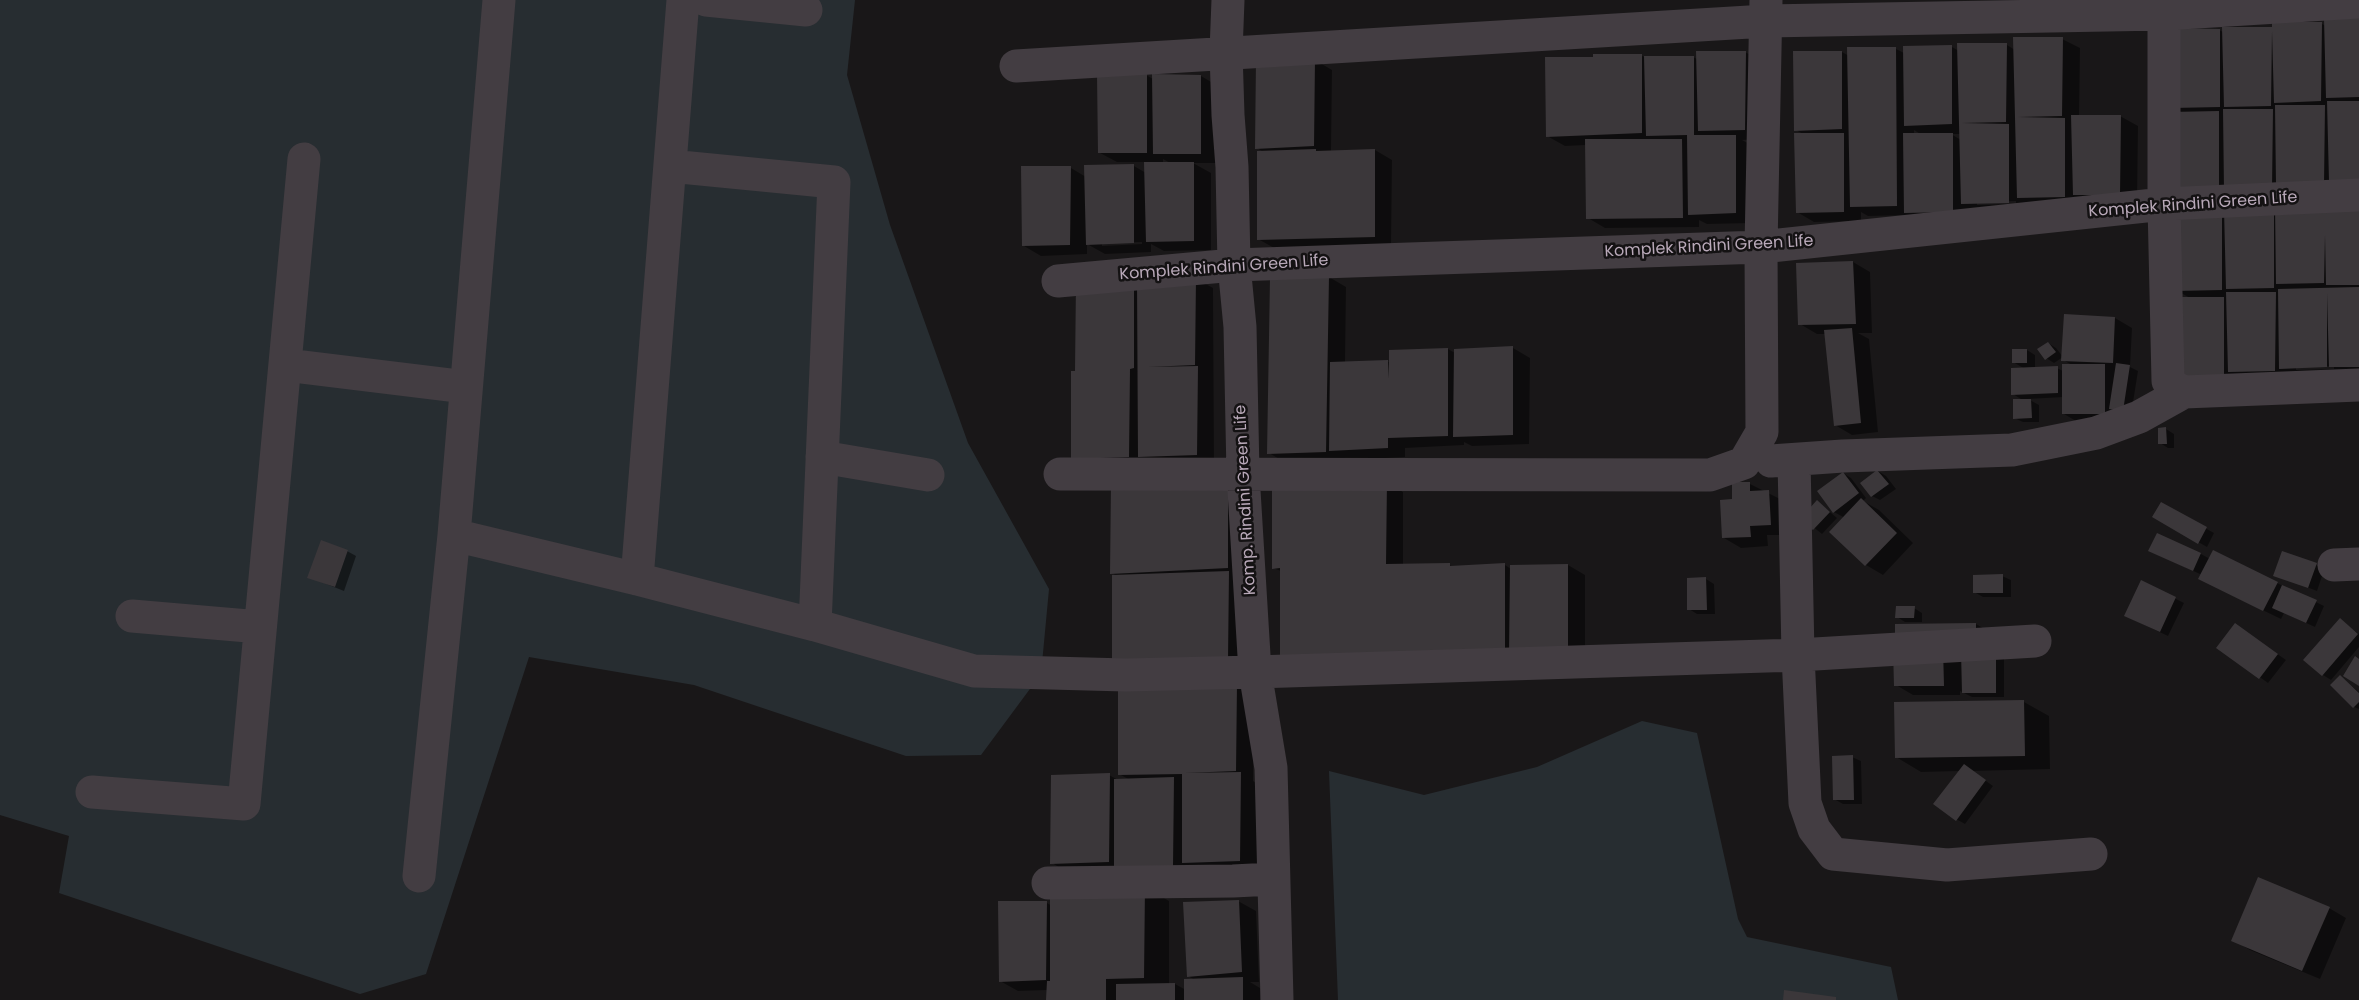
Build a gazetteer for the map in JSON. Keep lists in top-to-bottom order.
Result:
{
  "streets": {
    "street": ["Komplek Rindini Green Life", "Komp. Rindini Green Life"]
  },
  "crossings": [
    ["Komplek Rindini Green Life", "Komp. Rindini Green Life"]
  ]
}
